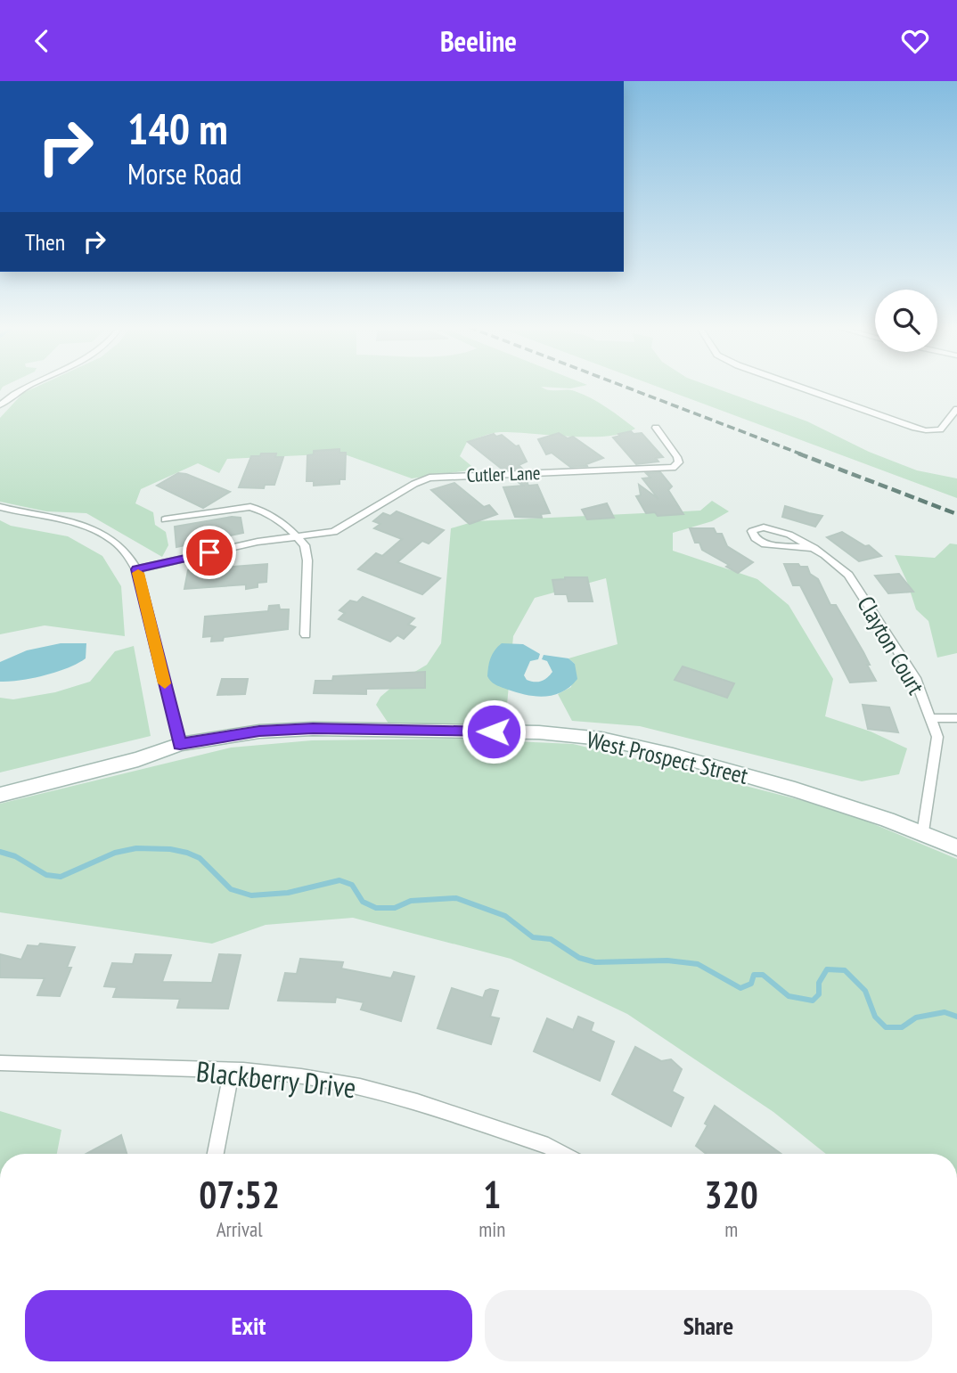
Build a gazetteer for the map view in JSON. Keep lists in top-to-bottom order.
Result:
{
  "streets": {
    "street": [
      "Cutler Lane",
      "Clayton Court",
      "West Prospect Street",
      "Blackberry Drive"
    ]
  },
  "crossings": [
    ["Clayton Court", "West Prospect Street"]
  ],
  "page": {
    "header": "Beeline",
    "turn": ["140 m", "Morse Road"],
    "then": "Then",
    "eta": [
      "07:52",
      "Arrival",
      "1",
      "min",
      "320",
      "m"
    ],
    "buttons": ["Exit", "Share"]
  }
}
